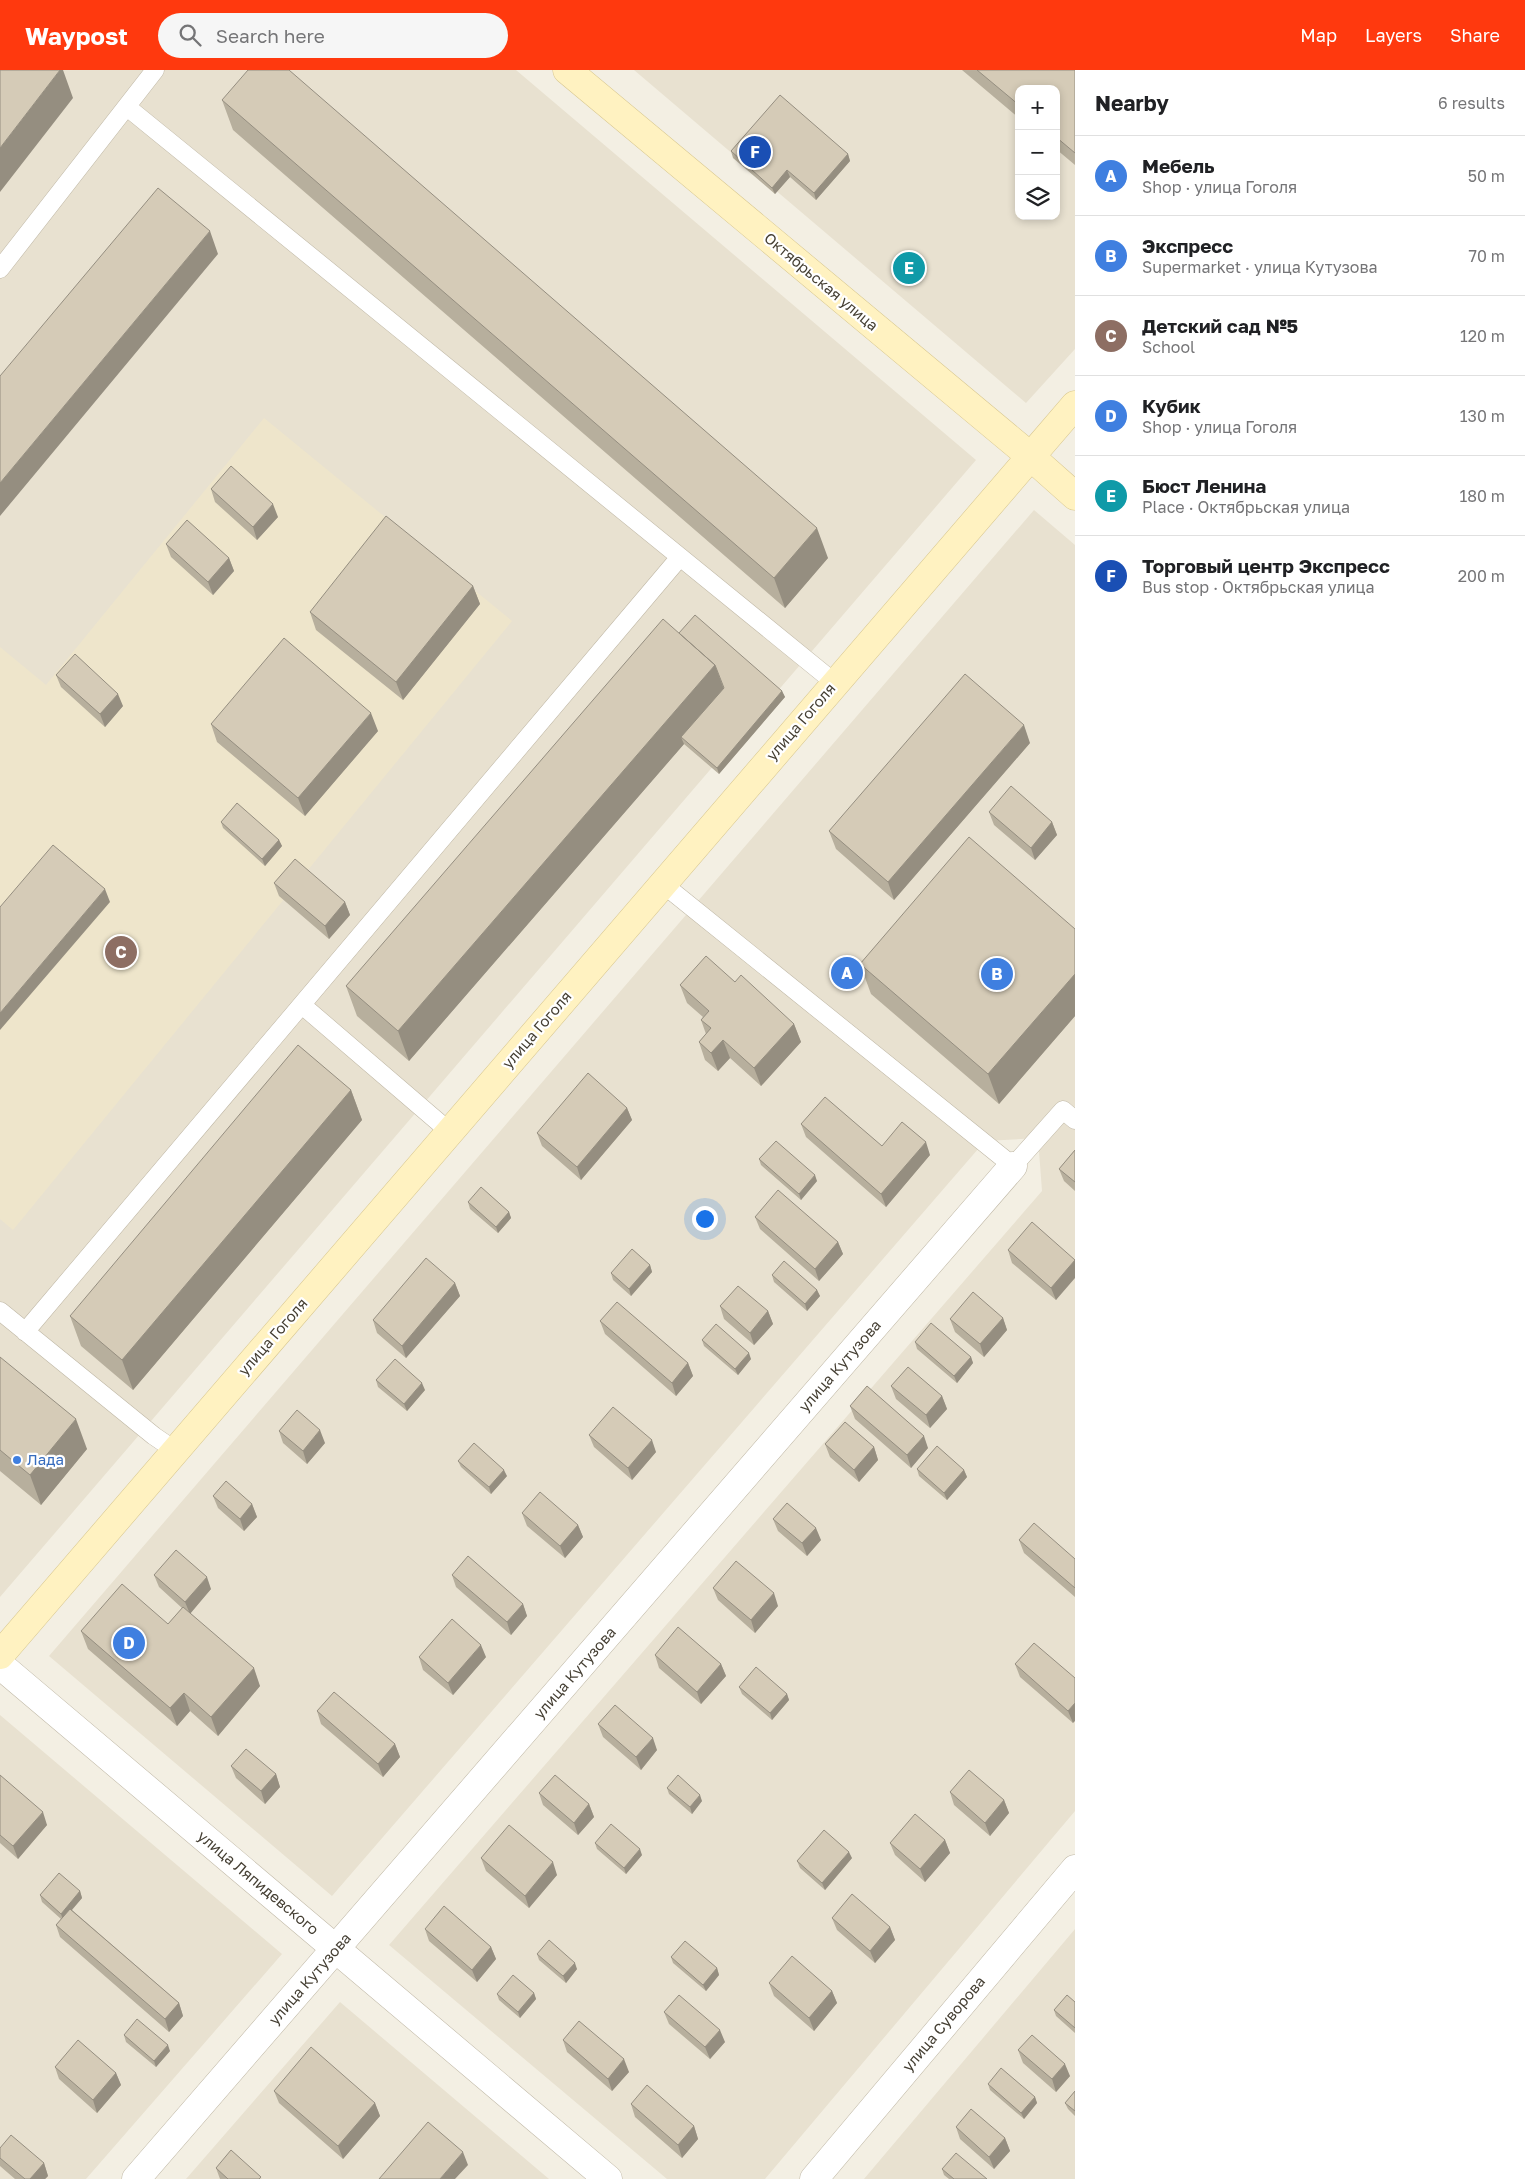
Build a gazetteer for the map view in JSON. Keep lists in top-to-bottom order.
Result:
{
  "streets": {
    "main road": ["Октябрьская улица", "улица Гоголя"],
    "street": ["улица Кутузова", "улица Ляпидевского", "улица Суворова"]
  },
  "crossings": [
    ["Октябрьская улица", "улица Гоголя"],
    ["улица Кутузова", "улица Ляпидевского"]
  ],
  "places": ["Лада"],
  "page": {
    "header": "Waypost",
    "search": "Search here",
    "nav": ["Map", "Layers", "Share"],
    "heading": ["Nearby", "6 results"],
    "map_buttons": ["+", "−"],
    "pins": [
      "F",
      "E",
      "C",
      "A",
      "B",
      "D"
    ],
    "list": [
      {
        "mark": "A",
        "name": "Мебель",
        "note": "Shop · улица Гоголя",
        "value": "50 m"
      },
      {
        "mark": "B",
        "name": "Экспресс",
        "note": "Supermarket · улица Кутузова",
        "value": "70 m"
      },
      {
        "mark": "C",
        "name": "Детский сад №5",
        "note": "School",
        "value": "120 m"
      },
      {
        "mark": "D",
        "name": "Кубик",
        "note": "Shop · улица Гоголя",
        "value": "130 m"
      },
      {
        "mark": "E",
        "name": "Бюст Ленина",
        "note": "Place · Октябрьская улица",
        "value": "180 m"
      },
      {
        "mark": "F",
        "name": "Торговый центр Экспресс",
        "note": "Bus stop · Октябрьская улица",
        "value": "200 m"
      }
    ]
  }
}
